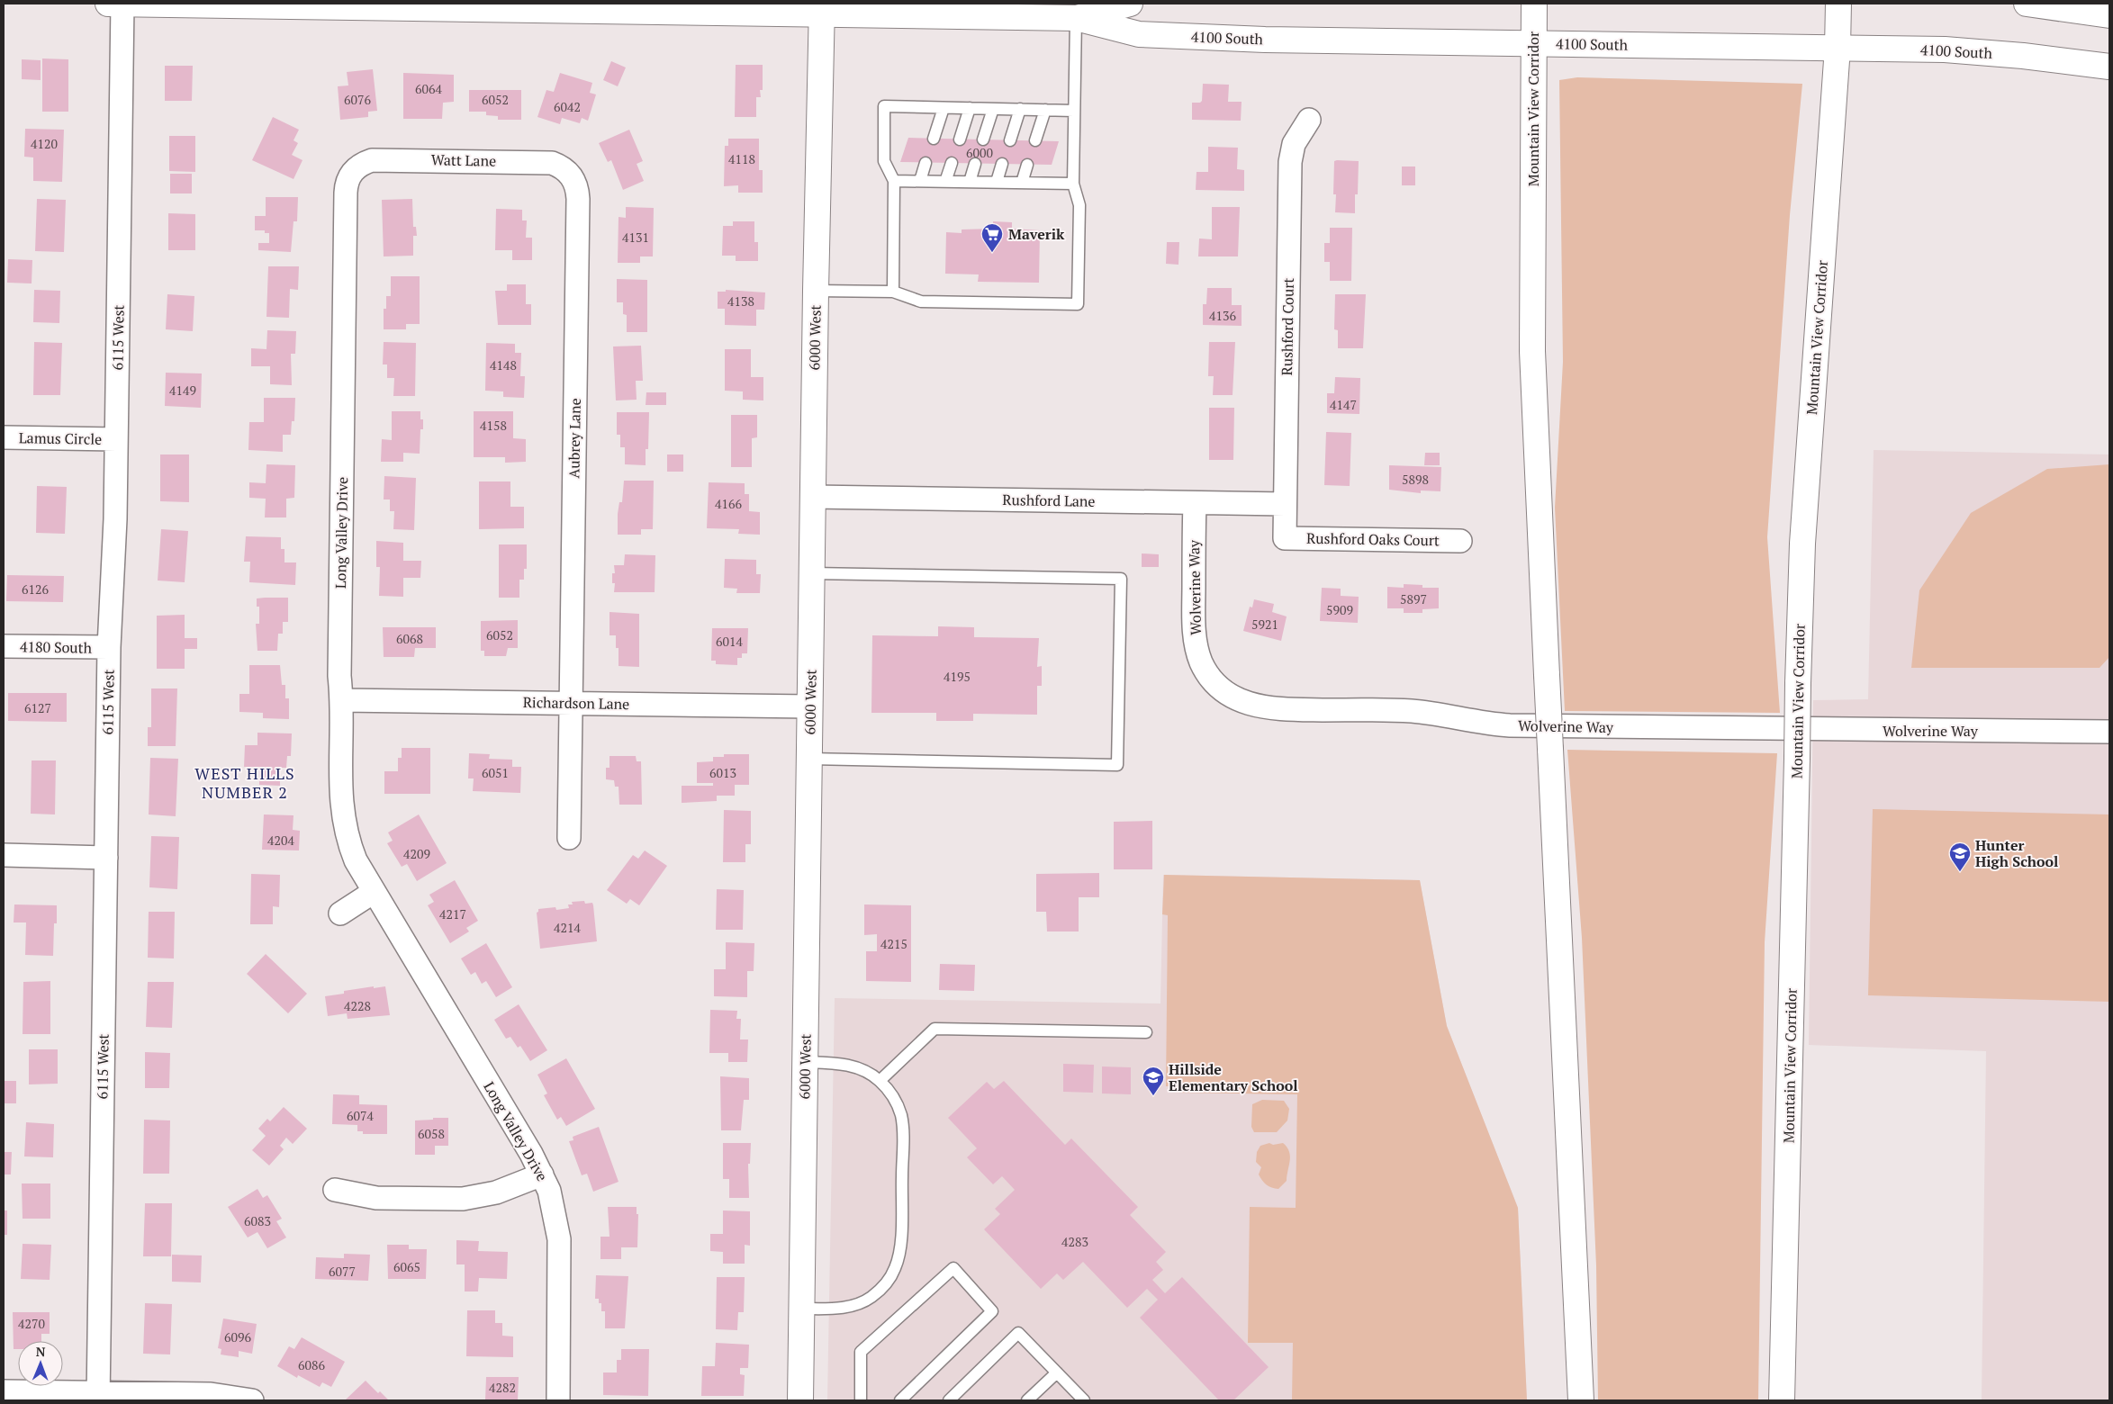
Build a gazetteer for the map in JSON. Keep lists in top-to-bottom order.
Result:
{
  "streets": {
    "main road": ["4100 South", "Mountain View Corridor", "6000 West"],
    "street": [
      "Watt Lane",
      "Rushford Court",
      "6115 West",
      "Lamus Circle",
      "Aubrey Lane",
      "Rushford Lane",
      "Long Valley Drive",
      "Rushford Oaks Court",
      "Wolverine Way",
      "4180 South",
      "Richardson Lane"
    ]
  },
  "crossings": [
    ["4100 South", "Mountain View Corridor"],
    ["4100 South", "6115 West"],
    ["4100 South", "6000 West"],
    ["Watt Lane", "Aubrey Lane"],
    ["Watt Lane", "Long Valley Drive"],
    ["Rushford Court", "Rushford Lane"],
    ["Rushford Court", "Rushford Oaks Court"],
    ["6115 West", "Lamus Circle"],
    ["6115 West", "4180 South"],
    ["6000 West", "Rushford Lane"],
    ["6000 West", "Richardson Lane"],
    ["Aubrey Lane", "Richardson Lane"],
    ["Rushford Lane", "Wolverine Way"],
    ["Long Valley Drive", "Richardson Lane"]
  ],
  "districts": ["WEST HILLS NUMBER 2"],
  "places": {
    "supermarket": ["Maverik"],
    "school or university": ["Hunter High School", "Hillside Elementary School"]
  },
  "house_numbers": [
    "6064",
    "6076",
    "6052",
    "6042",
    "4120",
    "6000",
    "4118",
    "4131",
    "4138",
    "4136",
    "4148",
    "4149",
    "4147",
    "4158",
    "5898",
    "4166",
    "6126",
    "5897",
    "5909",
    "5921",
    "6052",
    "6068",
    "6014",
    "4195",
    "6127",
    "6051",
    "6013",
    "4204",
    "4209",
    "4217",
    "4214",
    "4215",
    "4228",
    "6074",
    "6058",
    "6083",
    "4283",
    "6065",
    "6077",
    "4270",
    "6096",
    "6086",
    "4282"
  ],
  "north": "top"
}
